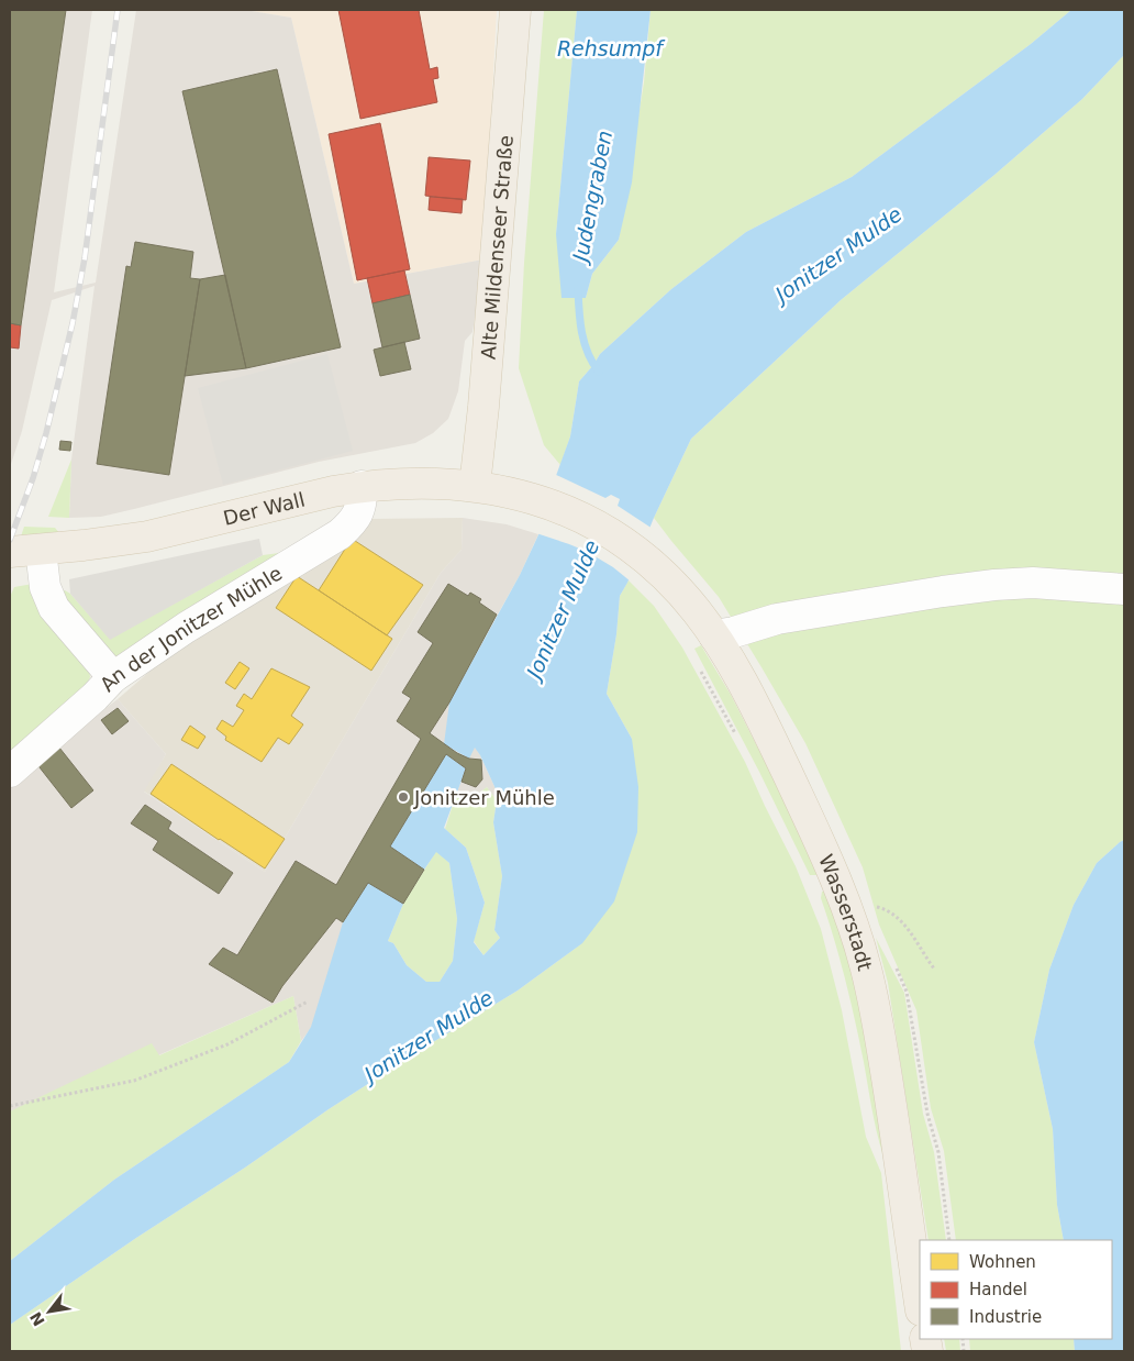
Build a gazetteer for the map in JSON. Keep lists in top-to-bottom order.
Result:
{
  "streets": {
    "main road": ["Alte Mildenseer Straße", "Der Wall", "Wasserstadt"],
    "street": ["An der Jonitzer Mühle"]
  },
  "crossings": [
    ["Alte Mildenseer Straße", "Der Wall"],
    ["Der Wall", "An der Jonitzer Mühle"],
    ["Der Wall", "Wasserstadt"]
  ],
  "water": ["Rehsumpf", "Judengraben", "Jonitzer Mulde"],
  "places": ["Jonitzer Mühle"],
  "legend": ["Wohnen", "Handel", "Industrie"],
  "north": "bottom left"
}
